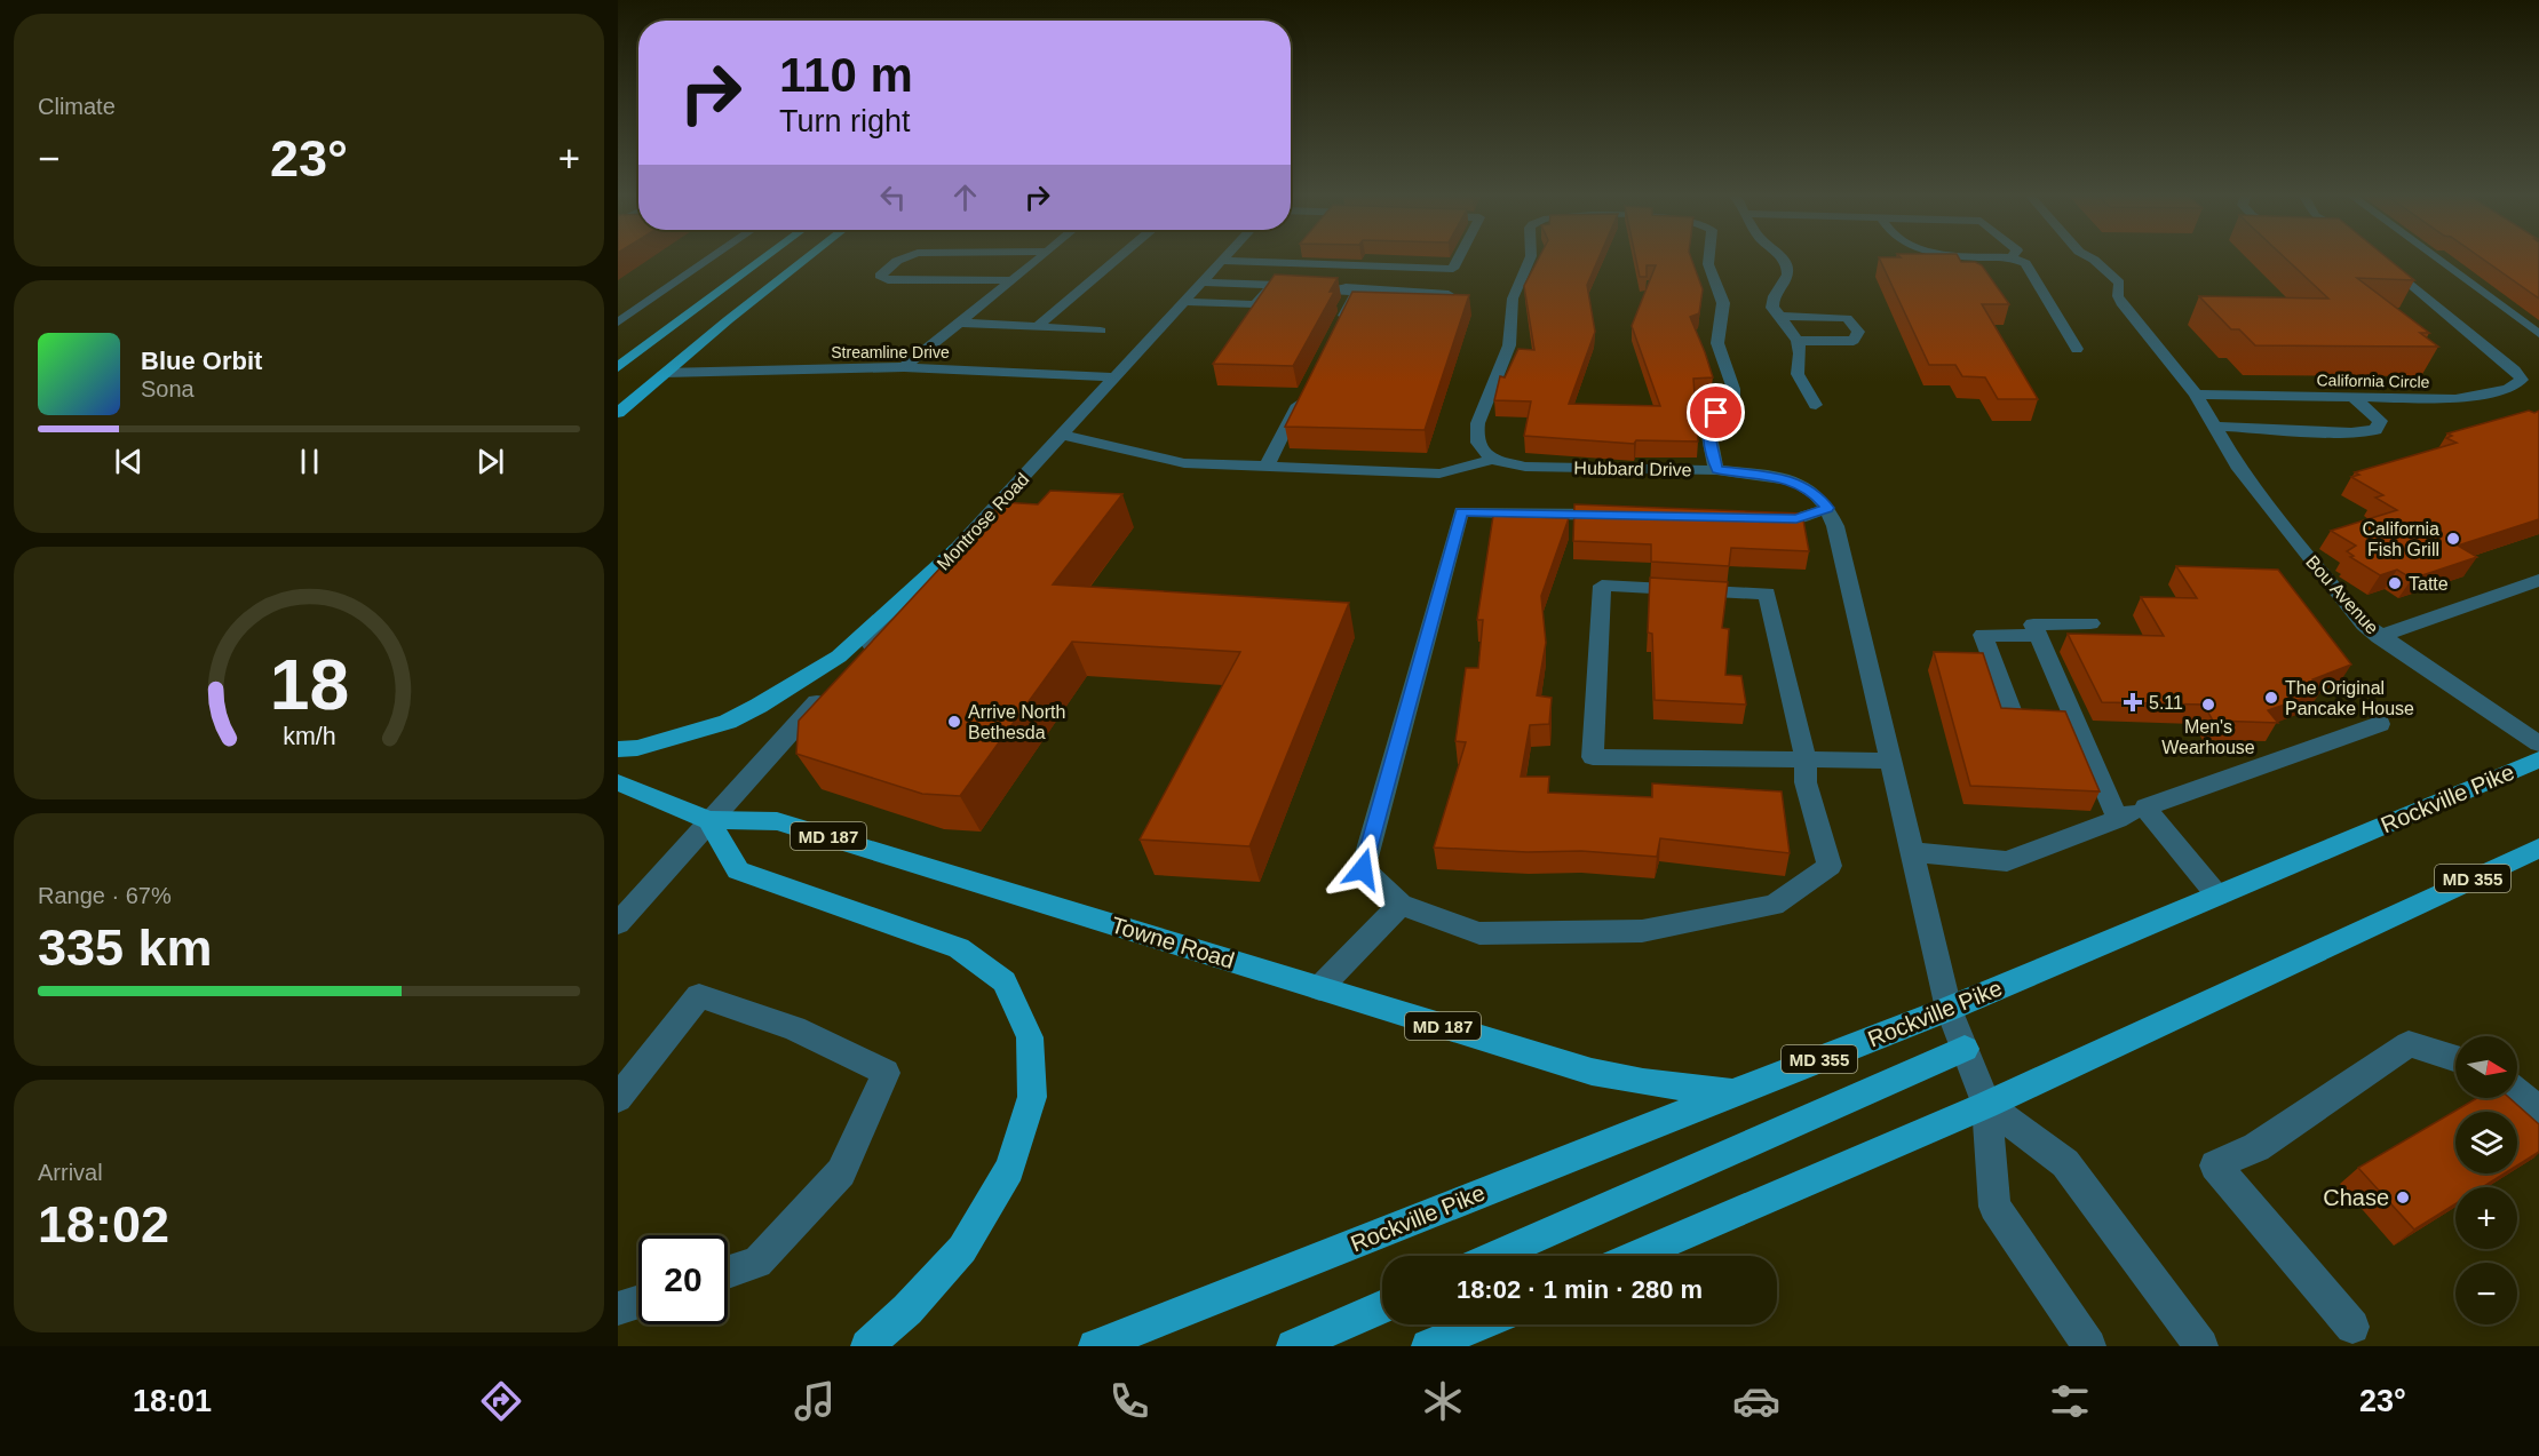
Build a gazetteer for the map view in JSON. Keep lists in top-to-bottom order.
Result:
{
  "streets": {
    "main road": [
      "Rockville Pike",
      "MD 187",
      "MD 355",
      "Towne Road"
    ],
    "street": [
      "Streamline Drive",
      "California Circle",
      "Hubbard Drive",
      "Montrose Road",
      "Bou Avenue"
    ]
  },
  "crossings": [
    ["Streamline Drive", "Montrose Road"],
    ["California Circle", "Bou Avenue"],
    ["Hubbard Drive", "Montrose Road"],
    ["Hubbard Drive", "Rockville Pike"],
    ["Hubbard Drive", "MD 355"],
    ["Montrose Road", "Towne Road"],
    ["Rockville Pike", "Towne Road"]
  ],
  "places": {
    "other": [
      "California Fish Grill",
      "Tatte",
      "The Original Pancake House",
      "Men's Wearhouse",
      "Arrive North Bethesda",
      "Chase"
    ],
    "health": ["5.11"]
  },
  "north": "right",
  "page": {
    "tile": [
      "Climate",
      ["Range · 67%", "335 km"],
      ["Arrival", "18:02"]
    ],
    "turn": ["110 m", "Turn right"],
    "heat": ["−", "23°", "+"],
    "song": ["Blue Orbit", "Sona"],
    "map_buttons": ["+", "−"],
    "limit": "20",
    "trip": "18:02 · 1 min · 280 m",
    "tabs": ["18:01", "23°"],
    "gauge": ["18", "km/h"]
  }
}
